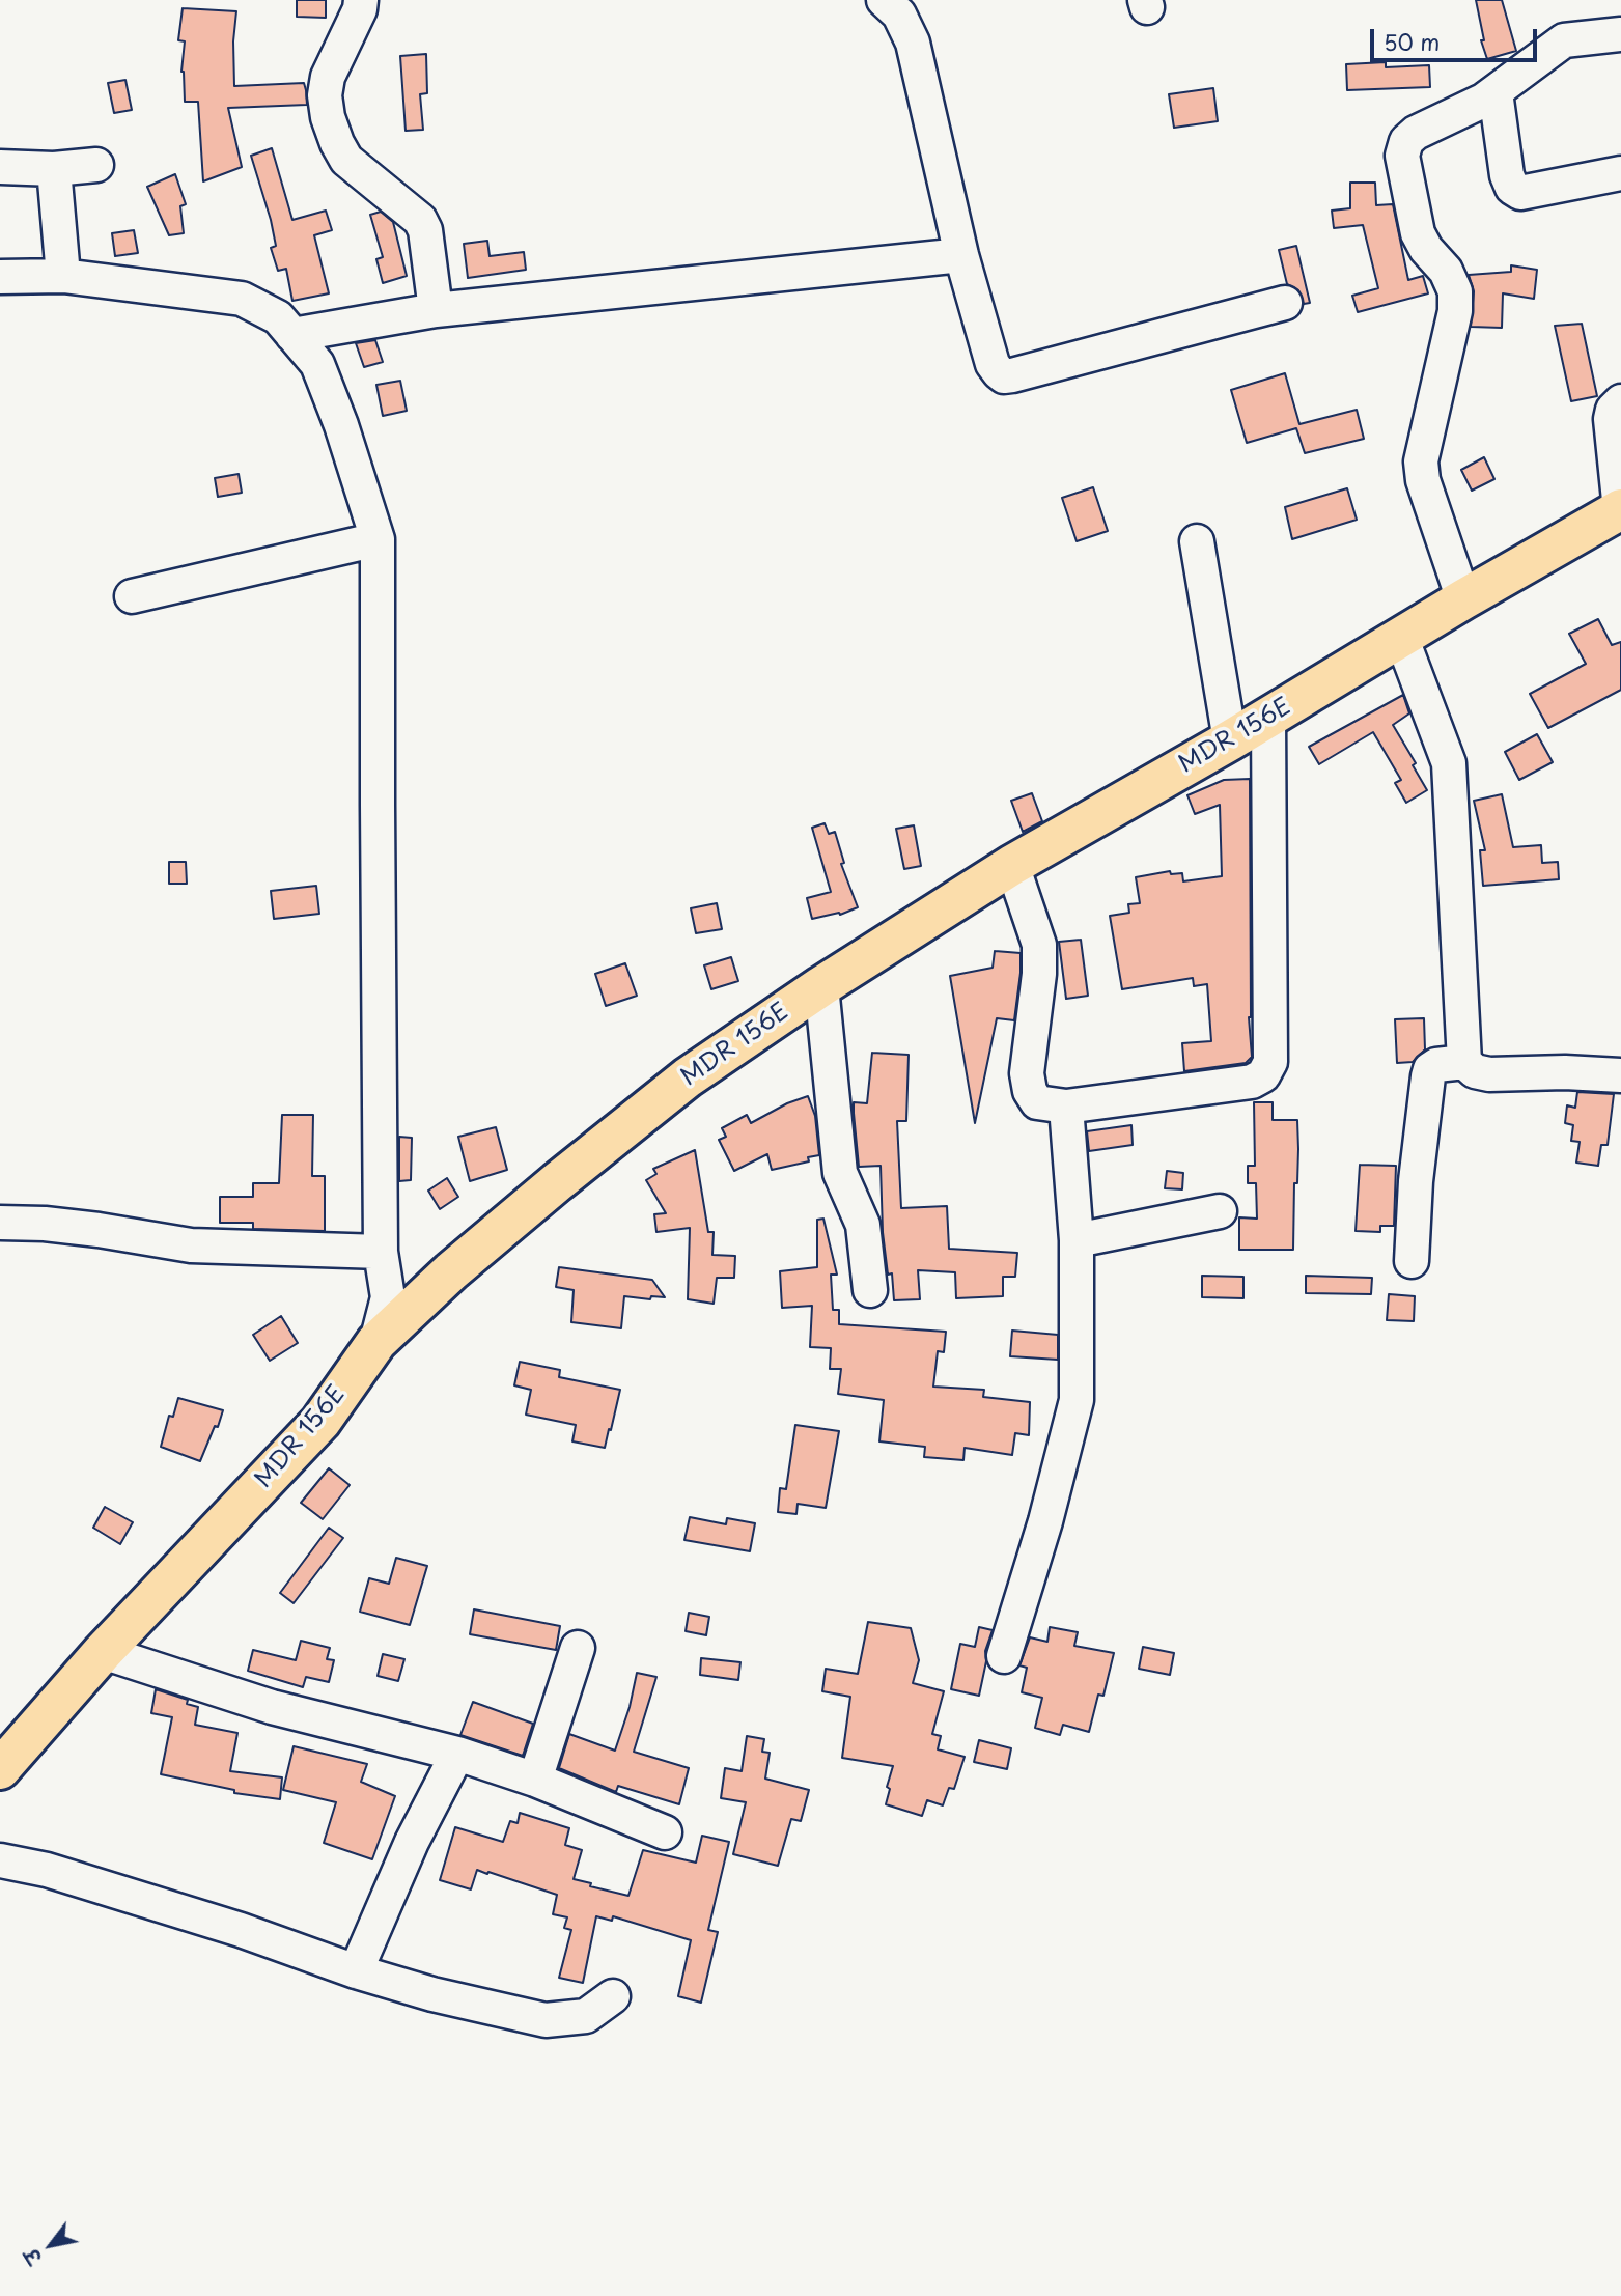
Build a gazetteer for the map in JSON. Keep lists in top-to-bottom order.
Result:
{
  "streets": {
    "main road": ["MDR 156E"]
  },
  "scale_bar": "50 m",
  "north": "bottom left"
}
